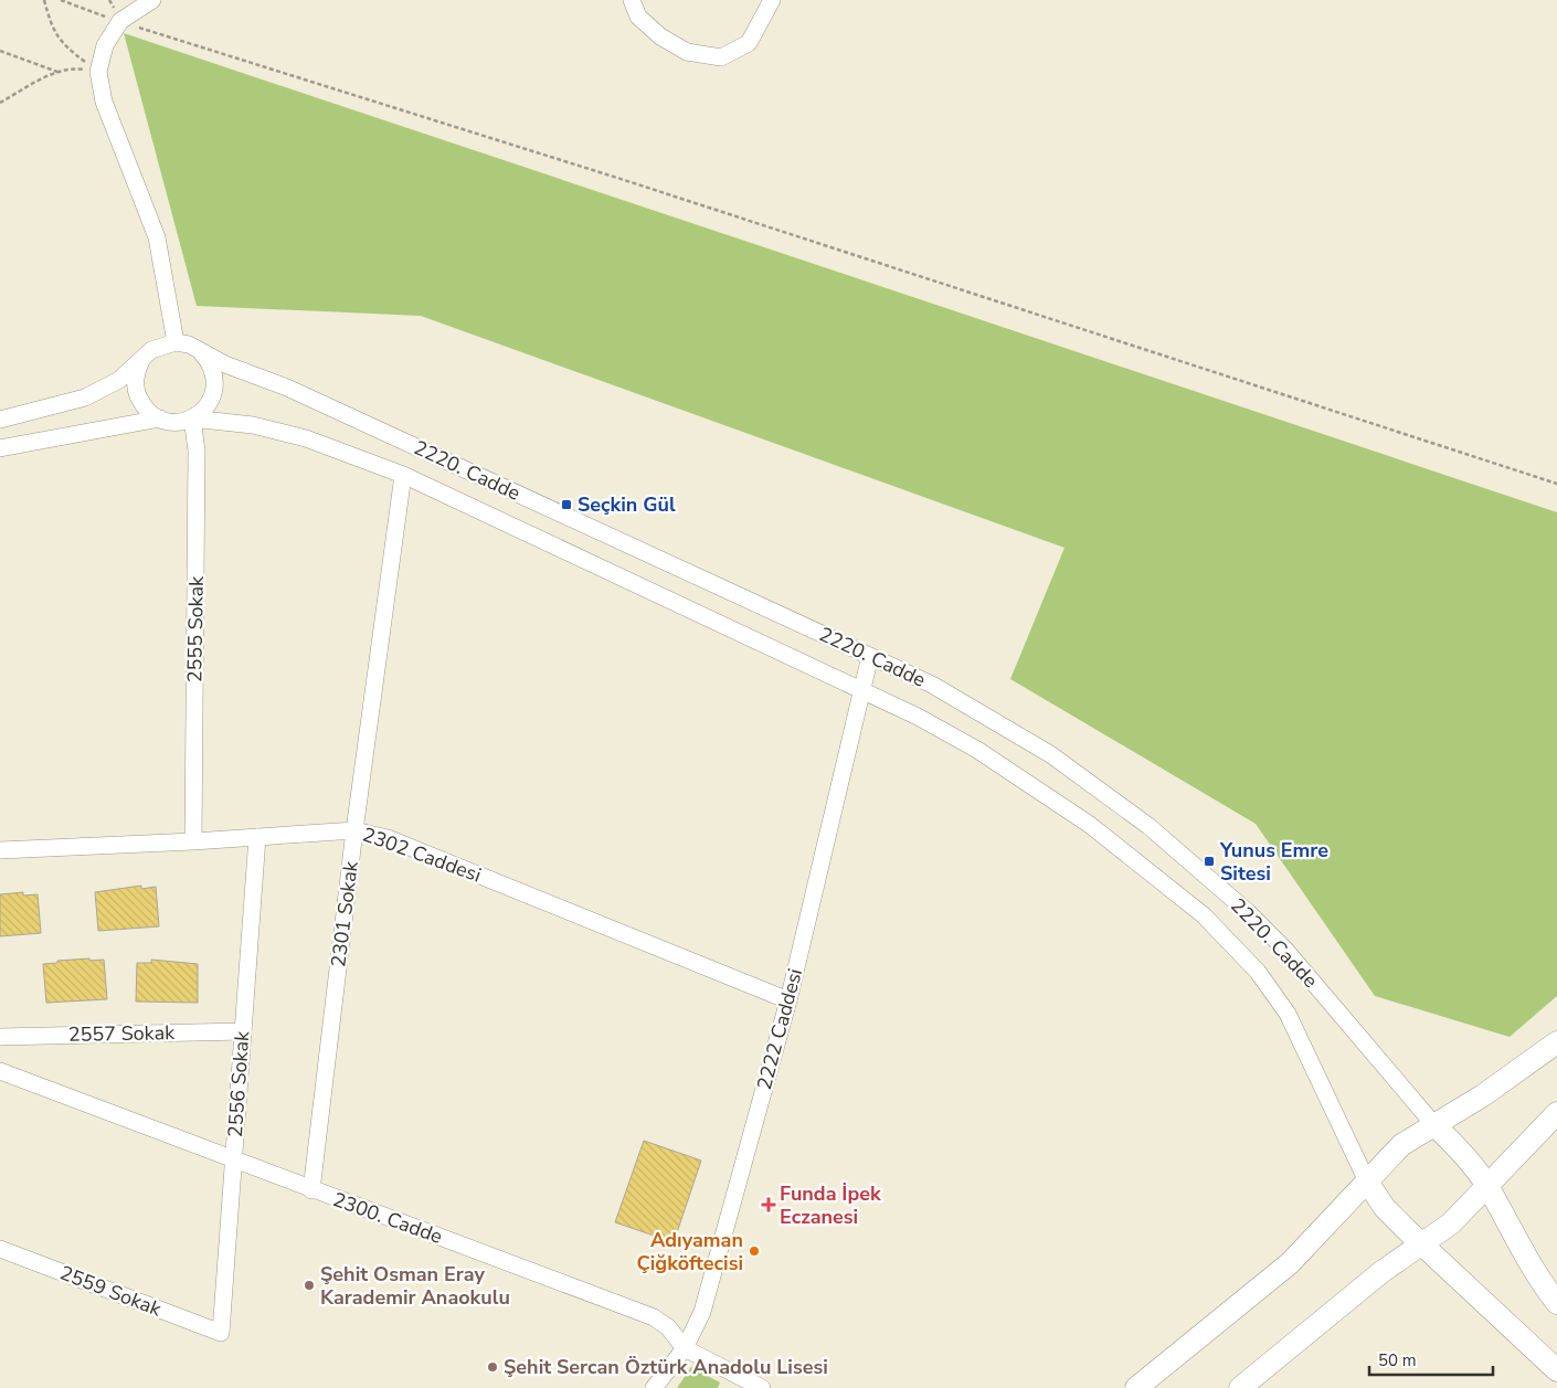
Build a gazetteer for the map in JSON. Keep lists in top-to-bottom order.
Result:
{
  "streets": {
    "street": [
      "2220. Cadde",
      "2555 Sokak",
      "2302 Caddesi",
      "2301 Sokak",
      "2222 Caddesi",
      "2557 Sokak",
      "2556 Sokak",
      "2300. Cadde",
      "2559 Sokak"
    ]
  },
  "crossings": [
    ["2220. Cadde", "2555 Sokak"],
    ["2220. Cadde", "2301 Sokak"],
    ["2220. Cadde", "2222 Caddesi"],
    ["2555 Sokak", "2302 Caddesi"],
    ["2302 Caddesi", "2301 Sokak"],
    ["2302 Caddesi", "2222 Caddesi"],
    ["2302 Caddesi", "2556 Sokak"],
    ["2301 Sokak", "2300. Cadde"],
    ["2222 Caddesi", "2300. Cadde"],
    ["2557 Sokak", "2556 Sokak"],
    ["2556 Sokak", "2300. Cadde"],
    ["2556 Sokak", "2559 Sokak"]
  ],
  "places": {
    "transit": ["Seçkin Gül", "Yunus Emre Sitesi"],
    "health": ["Funda İpek Eczanesi"],
    "other": ["Adıyaman Çiğköftecisi", "Şehit Osman Eray Karademir Anaokulu", "Şehit Sercan Öztürk Anadolu Lisesi"]
  },
  "scale_bar": "50 m"
}
